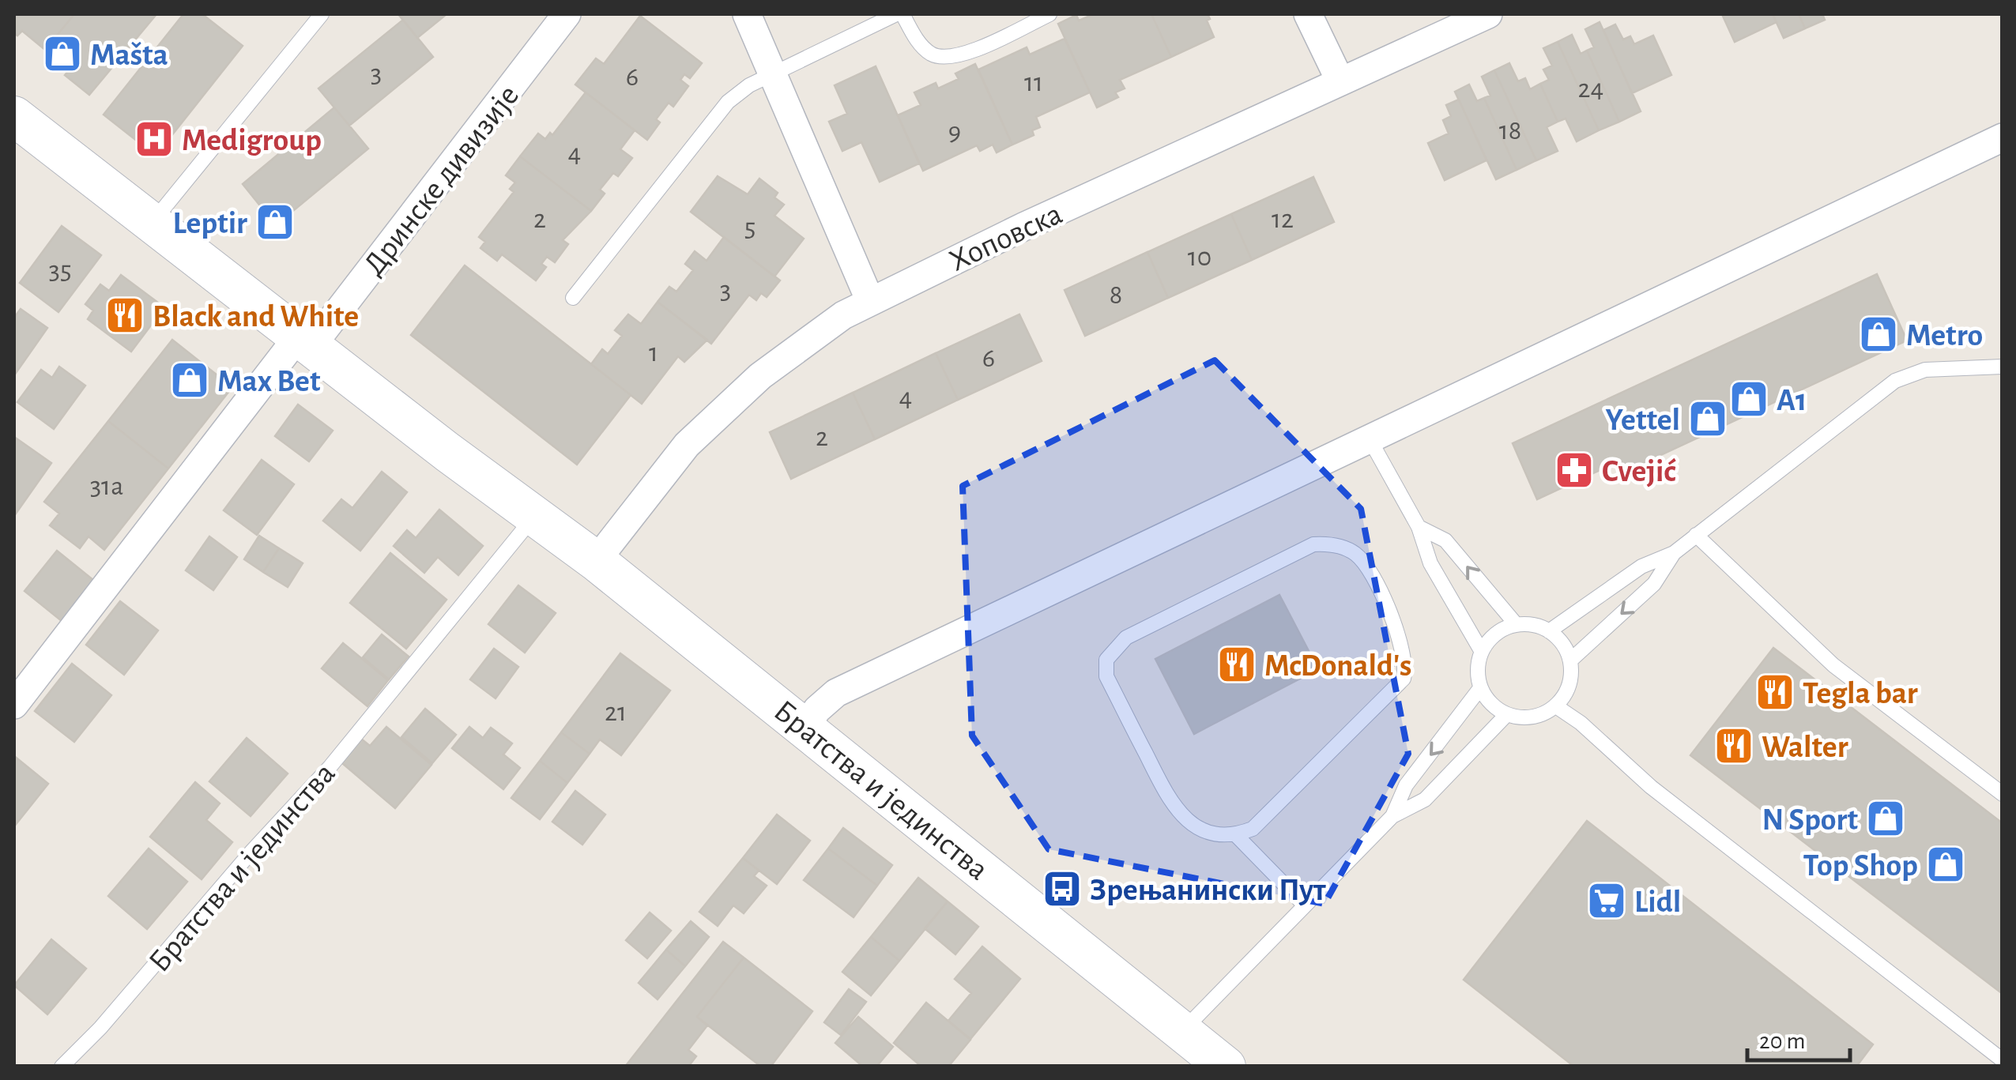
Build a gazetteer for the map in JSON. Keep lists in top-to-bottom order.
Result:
{
  "streets": {
    "street": ["Дринске дивизије", "Хоповска", "Братства и јединства"]
  },
  "crossings": [
    ["Дринске дивизије", "Братства и јединства"],
    ["Хоповска", "Братства и јединства"]
  ],
  "places": {
    "shop": [
      "Mašta",
      "Leptir",
      "Metro",
      "Max Bet",
      "A1",
      "Yettel",
      "N Sport",
      "Top Shop"
    ],
    "hospital": ["Medigroup"],
    "restaurant": [
      "Black and White",
      "McDonald's",
      "Tegla bar",
      "Walter"
    ],
    "pharmacy": ["Cvejić"],
    "bus stop": ["Зрењанински Пут"],
    "supermarket": ["Lidl"]
  },
  "house_numbers": [
    "3",
    "6",
    "11",
    "24",
    "18",
    "9",
    "4",
    "2",
    "12",
    "5",
    "10",
    "35",
    "3",
    "8",
    "1",
    "6",
    "4",
    "2",
    "31a",
    "21"
  ],
  "scale_bar": "20 m"
}
